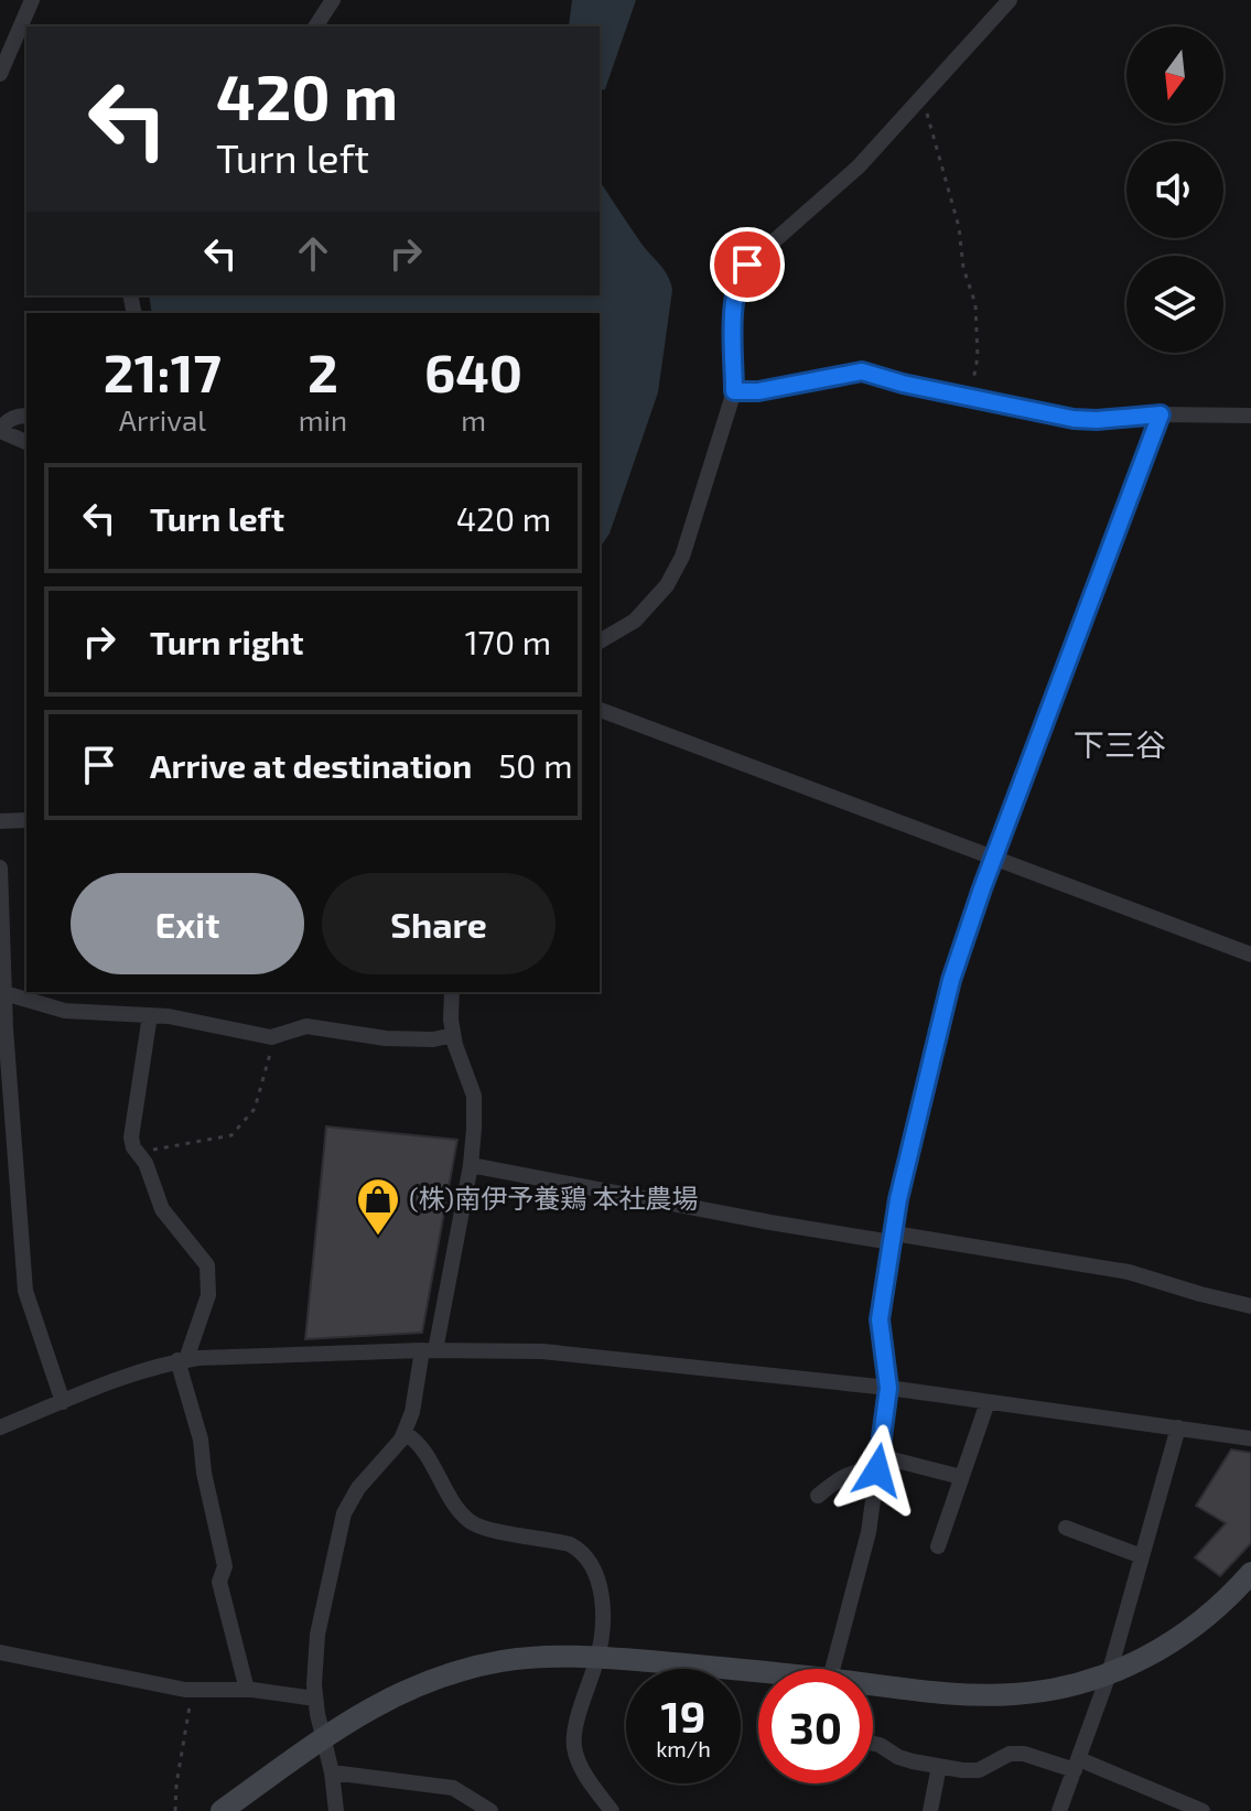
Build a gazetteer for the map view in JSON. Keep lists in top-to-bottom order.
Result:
{
  "districts": ["下三谷"],
  "places": {
    "shop": ["(株)南伊予養鶏 本社農場"]
  },
  "north": "bottom",
  "page": {
    "turn": ["420 m", "Turn left"],
    "eta": [
      "21:17",
      "Arrival",
      "2",
      "min",
      "640",
      "m"
    ],
    "list": [
      {
        "name": "Turn left",
        "value": "420 m"
      },
      {
        "name": "Turn right",
        "value": "170 m"
      },
      {
        "name": "Arrive at destination",
        "value": "50 m"
      }
    ],
    "buttons": ["Exit", "Share"],
    "speed": "19 km/h",
    "limit": "30"
  }
}
